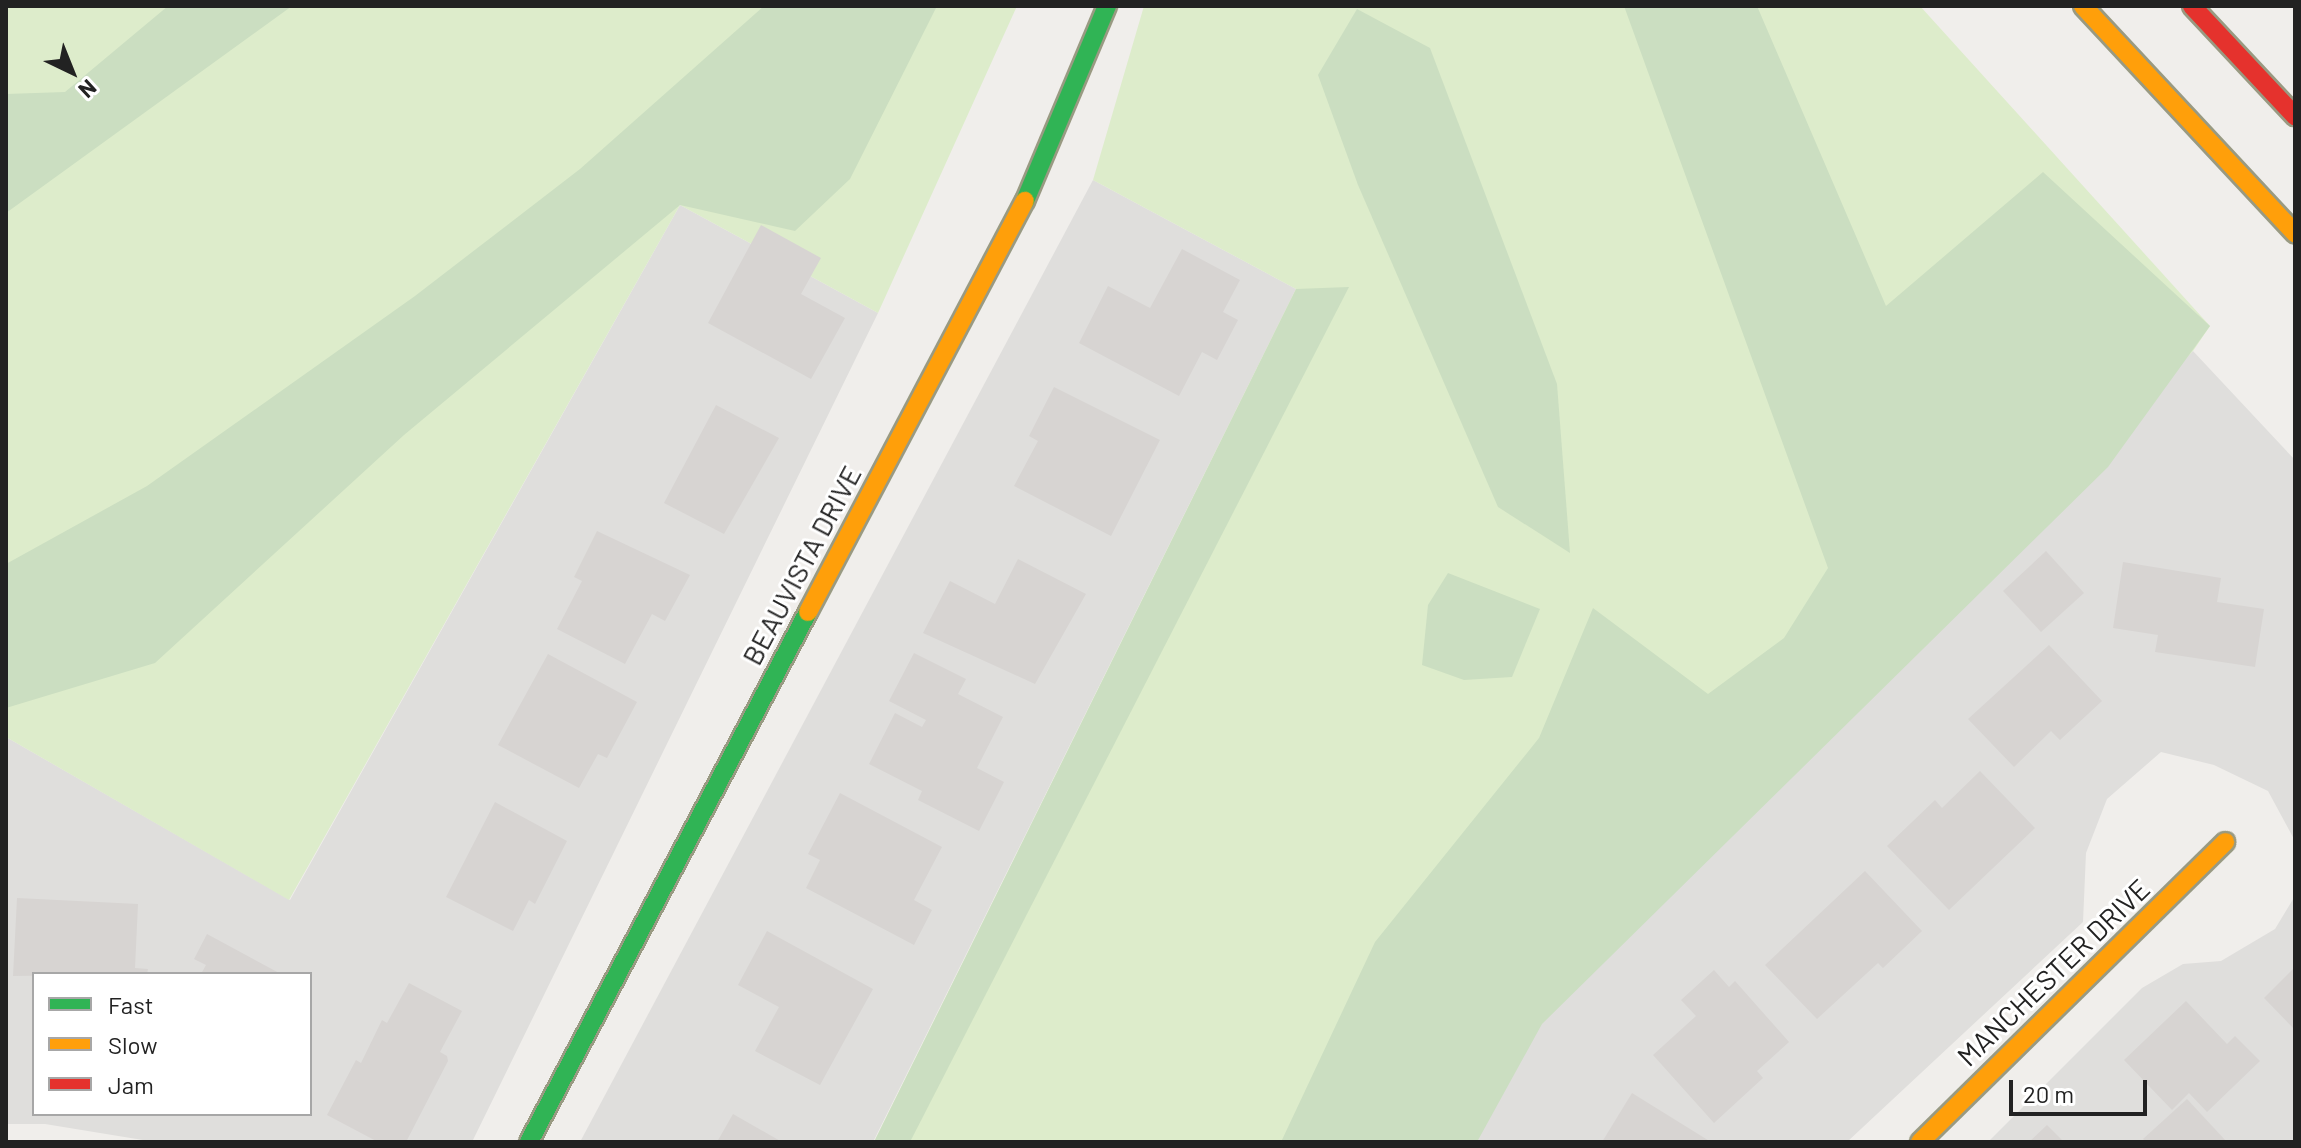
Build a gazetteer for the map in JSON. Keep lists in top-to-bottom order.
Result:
{
  "streets": {
    "street": ["BEAUVISTA DRIVE", "MANCHESTER DRIVE"]
  },
  "legend": ["Fast", "Slow", "Jam"],
  "scale_bar": "20 m",
  "north": "bottom right"
}
